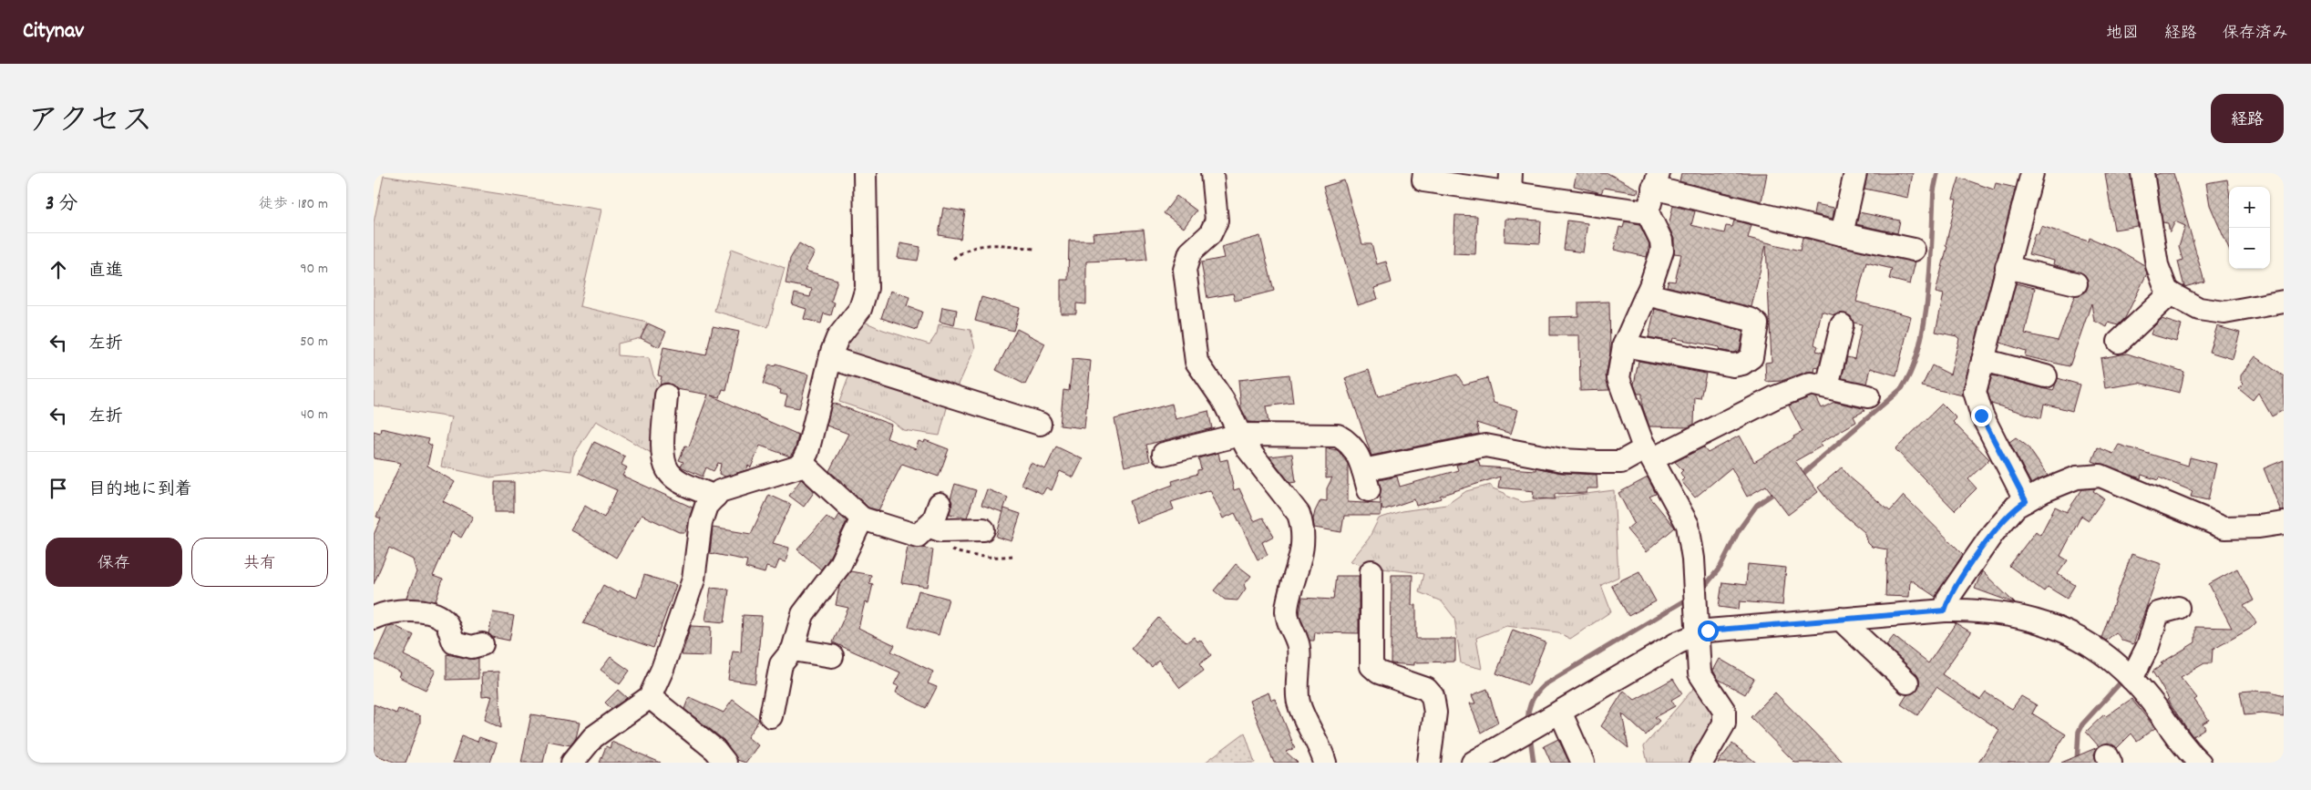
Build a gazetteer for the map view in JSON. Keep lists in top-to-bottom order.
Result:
{
  "page": {
    "header": "Citynav",
    "nav": ["地図", "経路", "保存済み"],
    "title": "アクセス",
    "buttons": [
      "経路",
      ["保存", "共有"]
    ],
    "heading": ["3 分", "徒歩 · 180 m"],
    "map_buttons": ["+", "−"],
    "list": [
      ["直進", "90 m"],
      ["左折", "50 m"],
      ["左折", "40 m"],
      "目的地に到着"
    ]
  }
}
